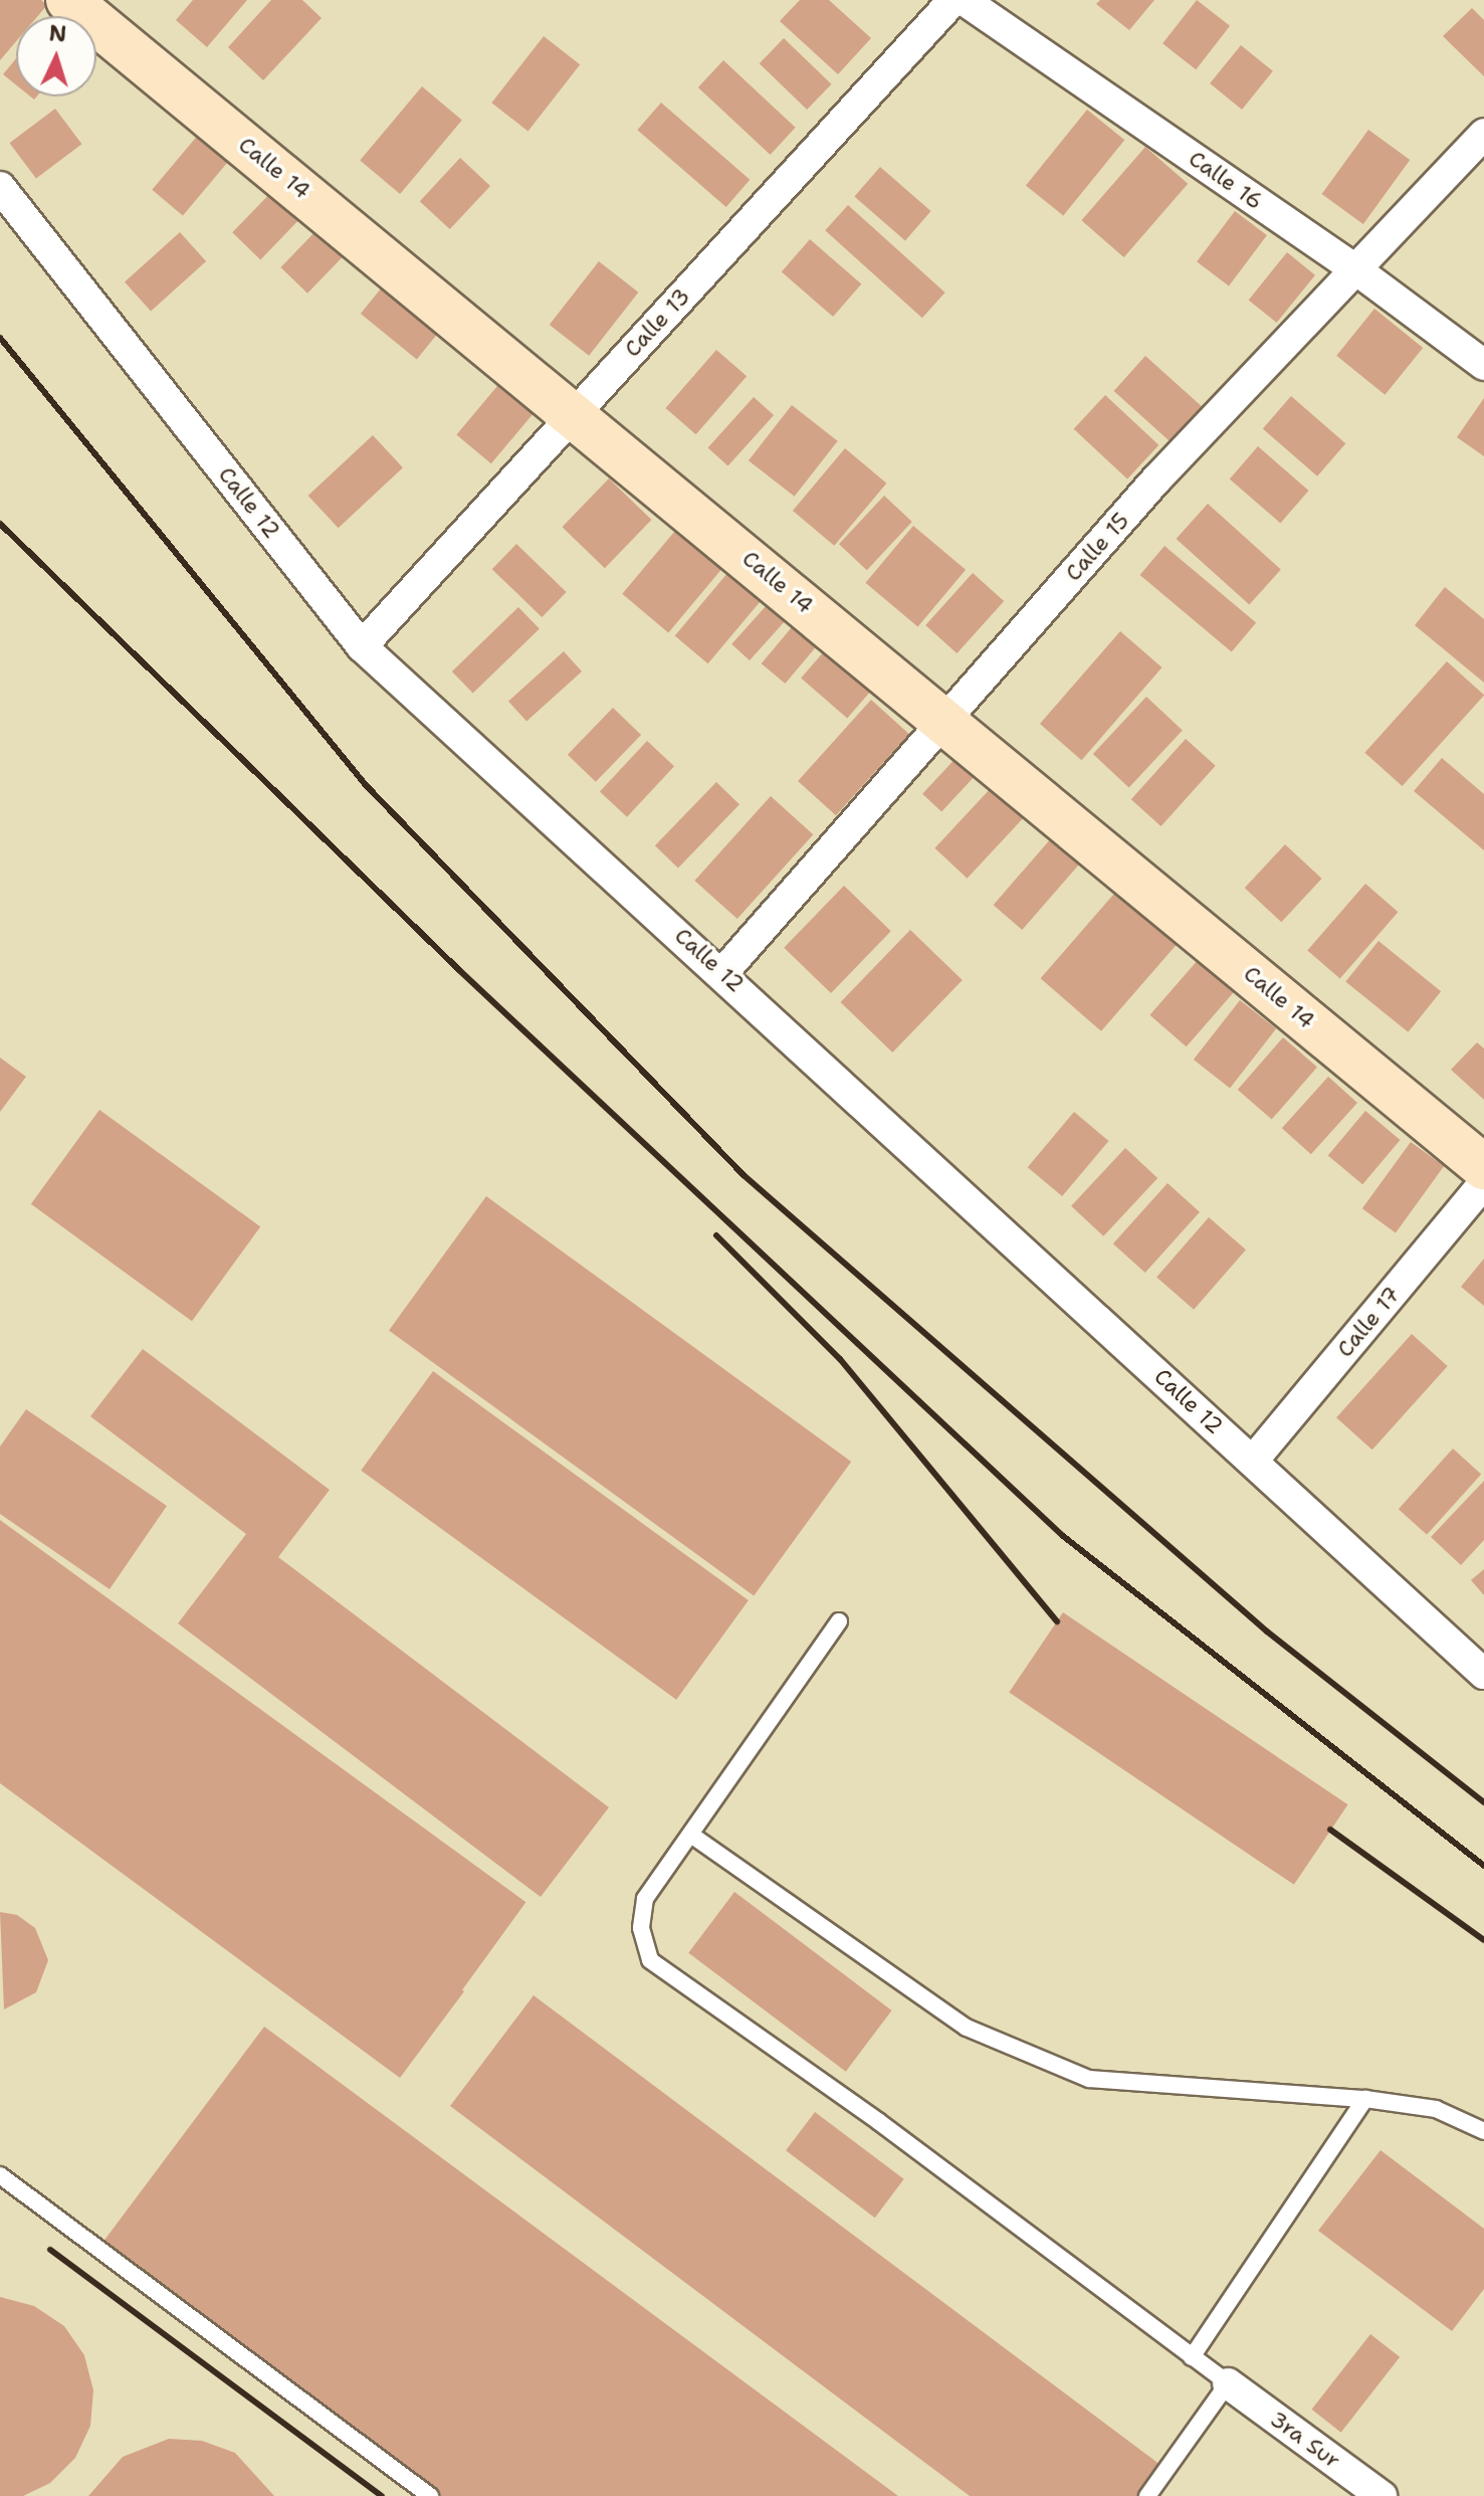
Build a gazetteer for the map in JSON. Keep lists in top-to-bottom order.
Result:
{
  "streets": {
    "main road": ["Calle 14"],
    "street": [
      "Calle 16",
      "Calle 13",
      "Calle 12",
      "Calle 15",
      "Calle 17",
      "3ra Sur"
    ]
  },
  "crossings": [
    ["Calle 14", "Calle 13"],
    ["Calle 14", "Calle 15"],
    ["Calle 16", "Calle 15"],
    ["Calle 13", "Calle 12"],
    ["Calle 12", "Calle 15"],
    ["Calle 12", "Calle 17"]
  ],
  "north": "top"
}
